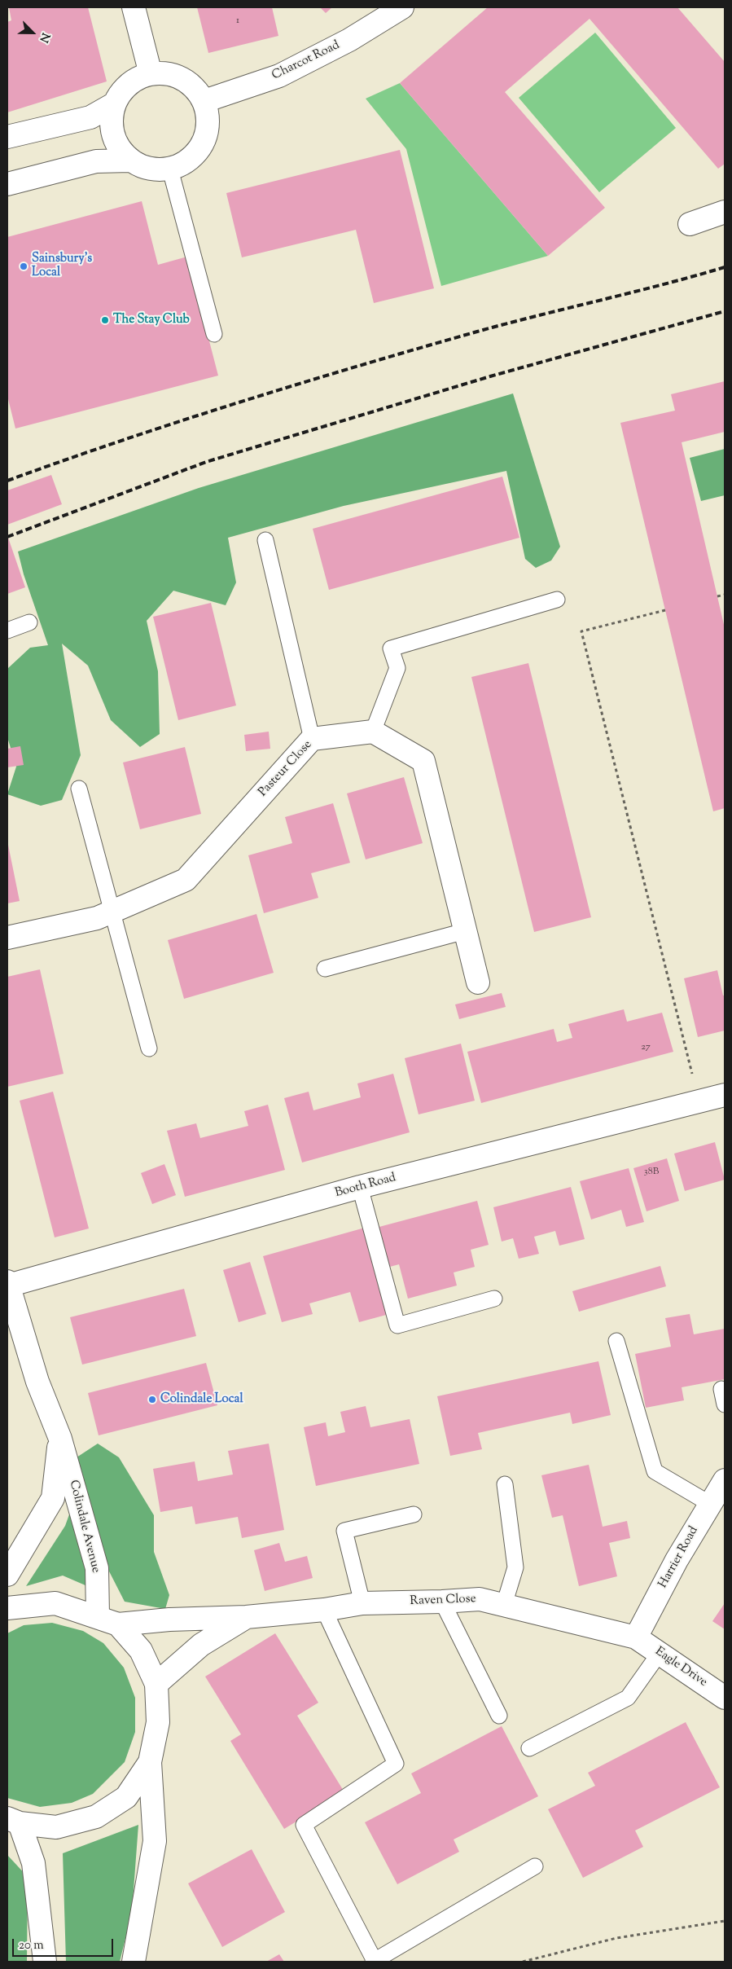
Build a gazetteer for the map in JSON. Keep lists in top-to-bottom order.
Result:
{
  "streets": {
    "street": [
      "Charcot Road",
      "Pasteur Close",
      "Booth Road",
      "Colindale Avenue",
      "Harrier Road",
      "Raven Close",
      "Eagle Drive"
    ]
  },
  "crossings": [
    ["Booth Road", "Colindale Avenue"],
    ["Harrier Road", "Raven Close"],
    ["Harrier Road", "Eagle Drive"],
    ["Raven Close", "Eagle Drive"]
  ],
  "places": ["Sainsbury's Local", "The Stay Club", "Colindale Local"],
  "house_numbers": ["1", "27", "38B"],
  "scale_bar": "20 m",
  "north": "bottom right"
}
